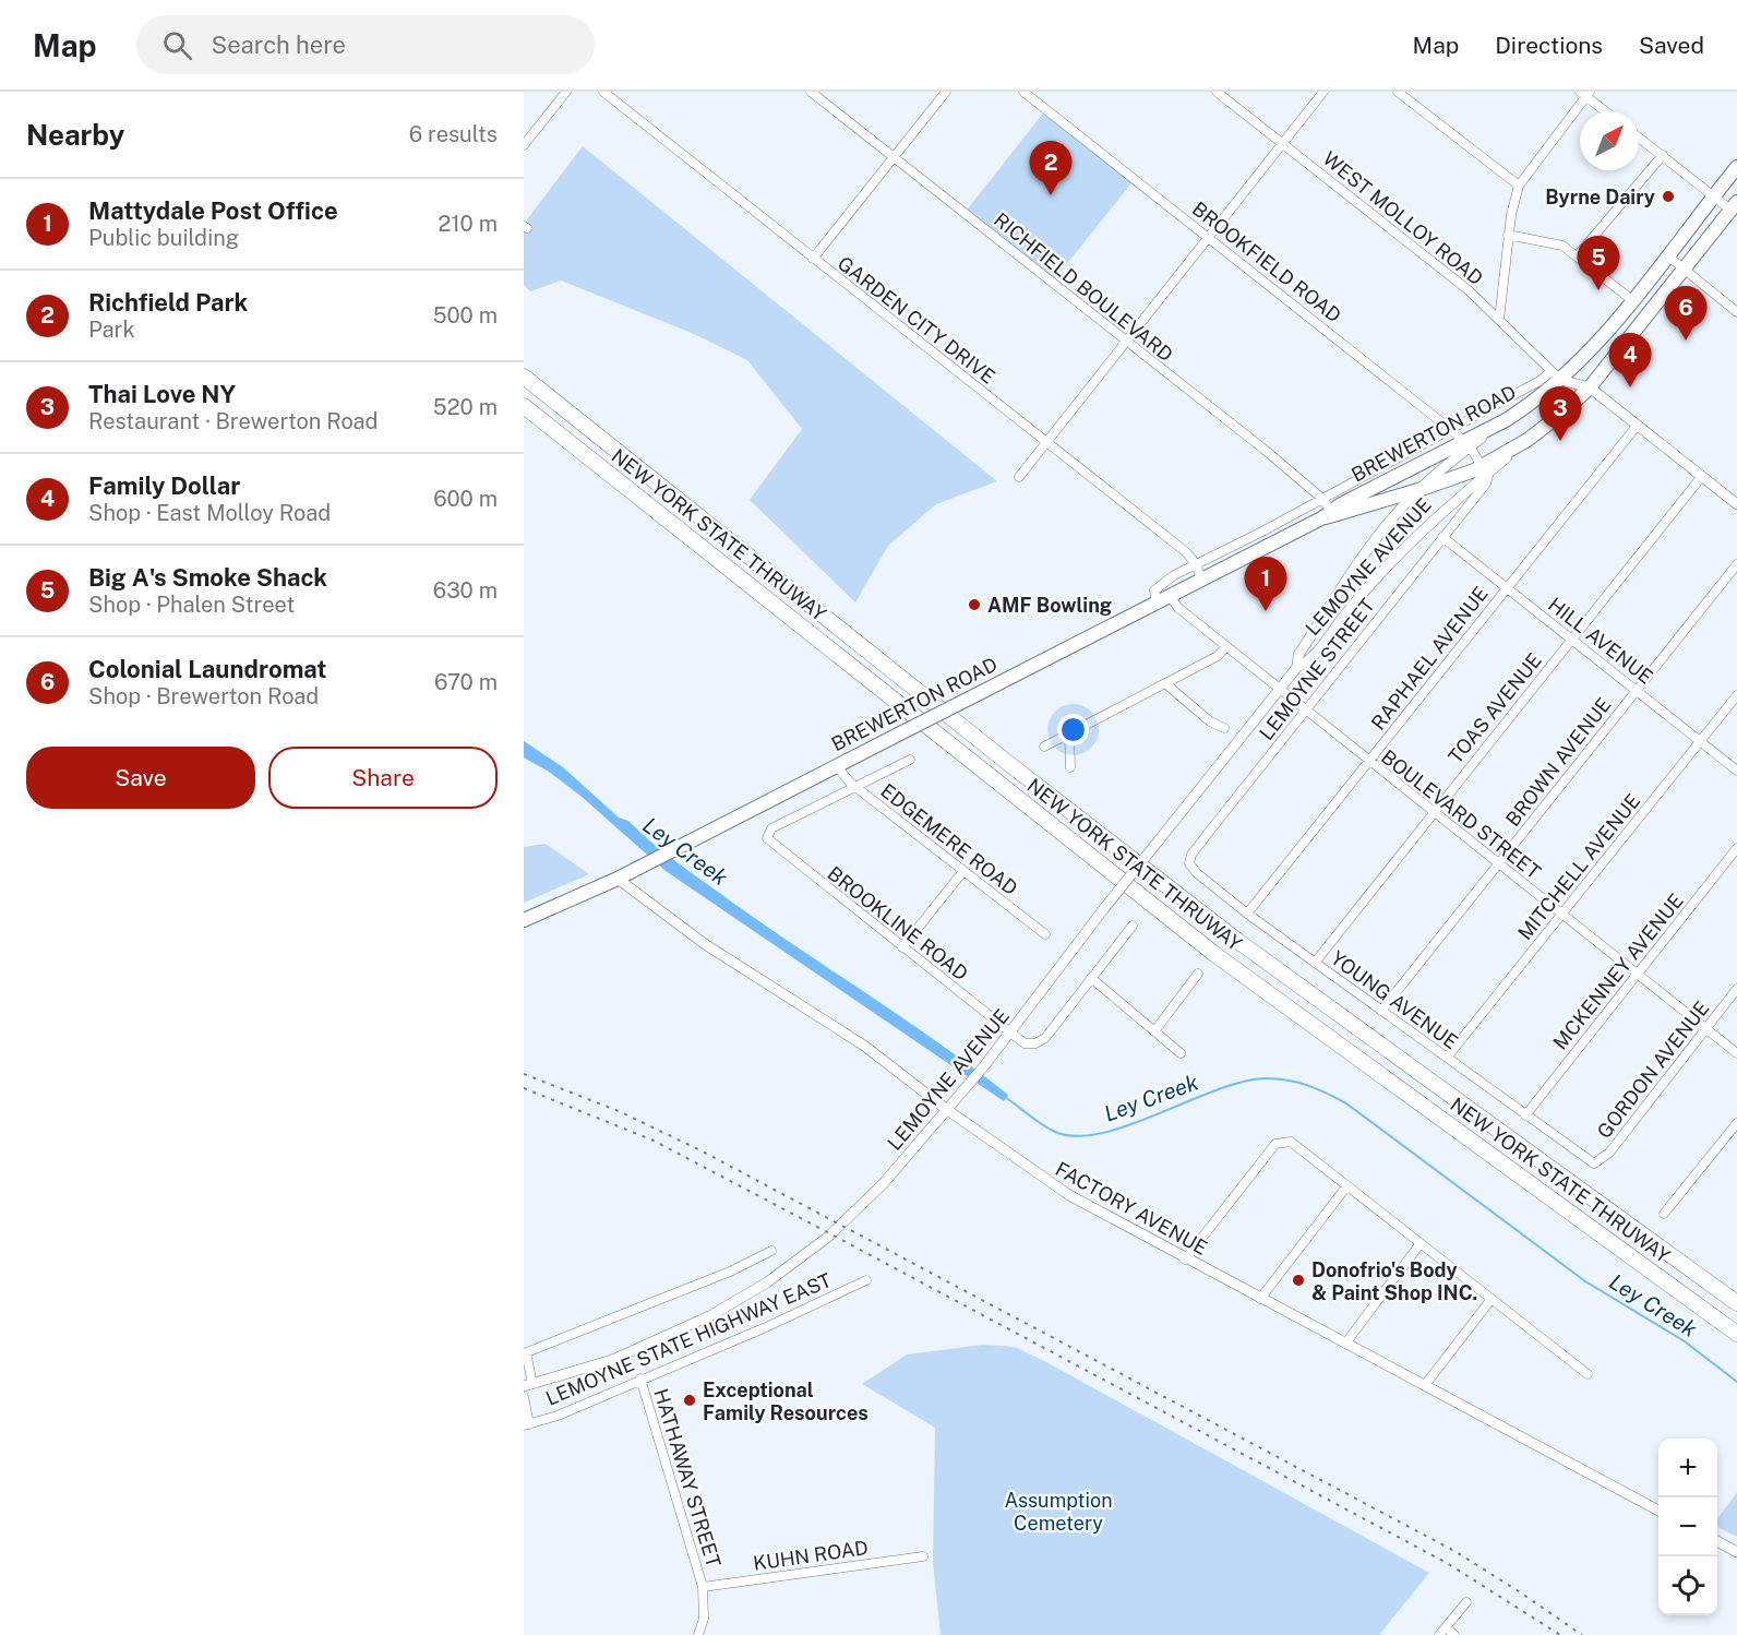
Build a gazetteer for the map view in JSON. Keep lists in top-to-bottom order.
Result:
{
  "streets": {
    "highway": ["NEW YORK STATE THRUWAY"],
    "main road": ["BREWERTON ROAD"],
    "street": [
      "WEST MOLLOY ROAD",
      "BROOKFIELD ROAD",
      "RICHFIELD BOULEVARD",
      "GARDEN CITY DRIVE",
      "LEMOYNE AVENUE",
      "HILL AVENUE",
      "RAPHAEL AVENUE",
      "LEMOYNE STREET",
      "TOAS AVENUE",
      "BROWN AVENUE",
      "BOULEVARD STREET",
      "EDGEMERE ROAD",
      "MITCHELL AVENUE",
      "BROOKLINE ROAD",
      "MCKENNEY AVENUE",
      "YOUNG AVENUE",
      "GORDON AVENUE",
      "FACTORY AVENUE",
      "LEMOYNE STATE HIGHWAY EAST",
      "HATHAWAY STREET",
      "KUHN ROAD"
    ]
  },
  "crossings": [
    ["WEST MOLLOY ROAD", "BREWERTON ROAD"],
    ["BROOKFIELD ROAD", "BREWERTON ROAD"],
    ["BROOKFIELD ROAD", "LEMOYNE AVENUE"],
    ["BROOKFIELD ROAD", "LEMOYNE STREET"],
    ["RICHFIELD BOULEVARD", "BREWERTON ROAD"],
    ["GARDEN CITY DRIVE", "BREWERTON ROAD"],
    ["BREWERTON ROAD", "LEMOYNE AVENUE"],
    ["BREWERTON ROAD", "LEMOYNE STREET"],
    ["BREWERTON ROAD", "BOULEVARD STREET"],
    ["BREWERTON ROAD", "EDGEMERE ROAD"],
    ["BREWERTON ROAD", "FACTORY AVENUE"],
    ["LEMOYNE AVENUE", "LEMOYNE STREET"],
    ["LEMOYNE AVENUE", "BOULEVARD STREET"],
    ["LEMOYNE AVENUE", "BROOKLINE ROAD"],
    ["LEMOYNE AVENUE", "FACTORY AVENUE"],
    ["HILL AVENUE", "RAPHAEL AVENUE"],
    ["HILL AVENUE", "LEMOYNE STREET"],
    ["HILL AVENUE", "TOAS AVENUE"],
    ["HILL AVENUE", "BROWN AVENUE"],
    ["HILL AVENUE", "MITCHELL AVENUE"],
    ["RAPHAEL AVENUE", "BOULEVARD STREET"],
    ["RAPHAEL AVENUE", "YOUNG AVENUE"],
    ["LEMOYNE STREET", "BOULEVARD STREET"],
    ["LEMOYNE STREET", "YOUNG AVENUE"],
    ["TOAS AVENUE", "BOULEVARD STREET"],
    ["TOAS AVENUE", "YOUNG AVENUE"],
    ["BROWN AVENUE", "BOULEVARD STREET"],
    ["BROWN AVENUE", "YOUNG AVENUE"],
    ["BOULEVARD STREET", "MITCHELL AVENUE"],
    ["BOULEVARD STREET", "MCKENNEY AVENUE"],
    ["BOULEVARD STREET", "GORDON AVENUE"],
    ["EDGEMERE ROAD", "BROOKLINE ROAD"],
    ["MITCHELL AVENUE", "YOUNG AVENUE"],
    ["MCKENNEY AVENUE", "YOUNG AVENUE"],
    ["YOUNG AVENUE", "GORDON AVENUE"],
    ["LEMOYNE STATE HIGHWAY EAST", "HATHAWAY STREET"],
    ["HATHAWAY STREET", "KUHN ROAD"]
  ],
  "water": ["Ley Creek"],
  "parks": ["Assumption Cemetery"],
  "places": [
    "Byrne Dairy",
    "AMF Bowling",
    "Donofrio's Body & Paint Shop INC.",
    "Exceptional Family Resources"
  ],
  "north": "top right",
  "page": {
    "header": "Map",
    "search": "Search here",
    "nav": ["Map", "Directions", "Saved"],
    "heading": ["Nearby", "6 results"],
    "pins": [
      "2",
      "5",
      "6",
      "4",
      "3",
      "1"
    ],
    "list": [
      {
        "mark": "1",
        "name": "Mattydale Post Office",
        "note": "Public building",
        "value": "210 m"
      },
      {
        "mark": "2",
        "name": "Richfield Park",
        "note": "Park",
        "value": "500 m"
      },
      {
        "mark": "3",
        "name": "Thai Love NY",
        "note": "Restaurant · Brewerton Road",
        "value": "520 m"
      },
      {
        "mark": "4",
        "name": "Family Dollar",
        "note": "Shop · East Molloy Road",
        "value": "600 m"
      },
      {
        "mark": "5",
        "name": "Big A's Smoke Shack",
        "note": "Shop · Phalen Street",
        "value": "630 m"
      },
      {
        "mark": "6",
        "name": "Colonial Laundromat",
        "note": "Shop · Brewerton Road",
        "value": "670 m"
      }
    ],
    "buttons": ["Save", "Share"],
    "map_buttons": ["+", "−"]
  }
}
